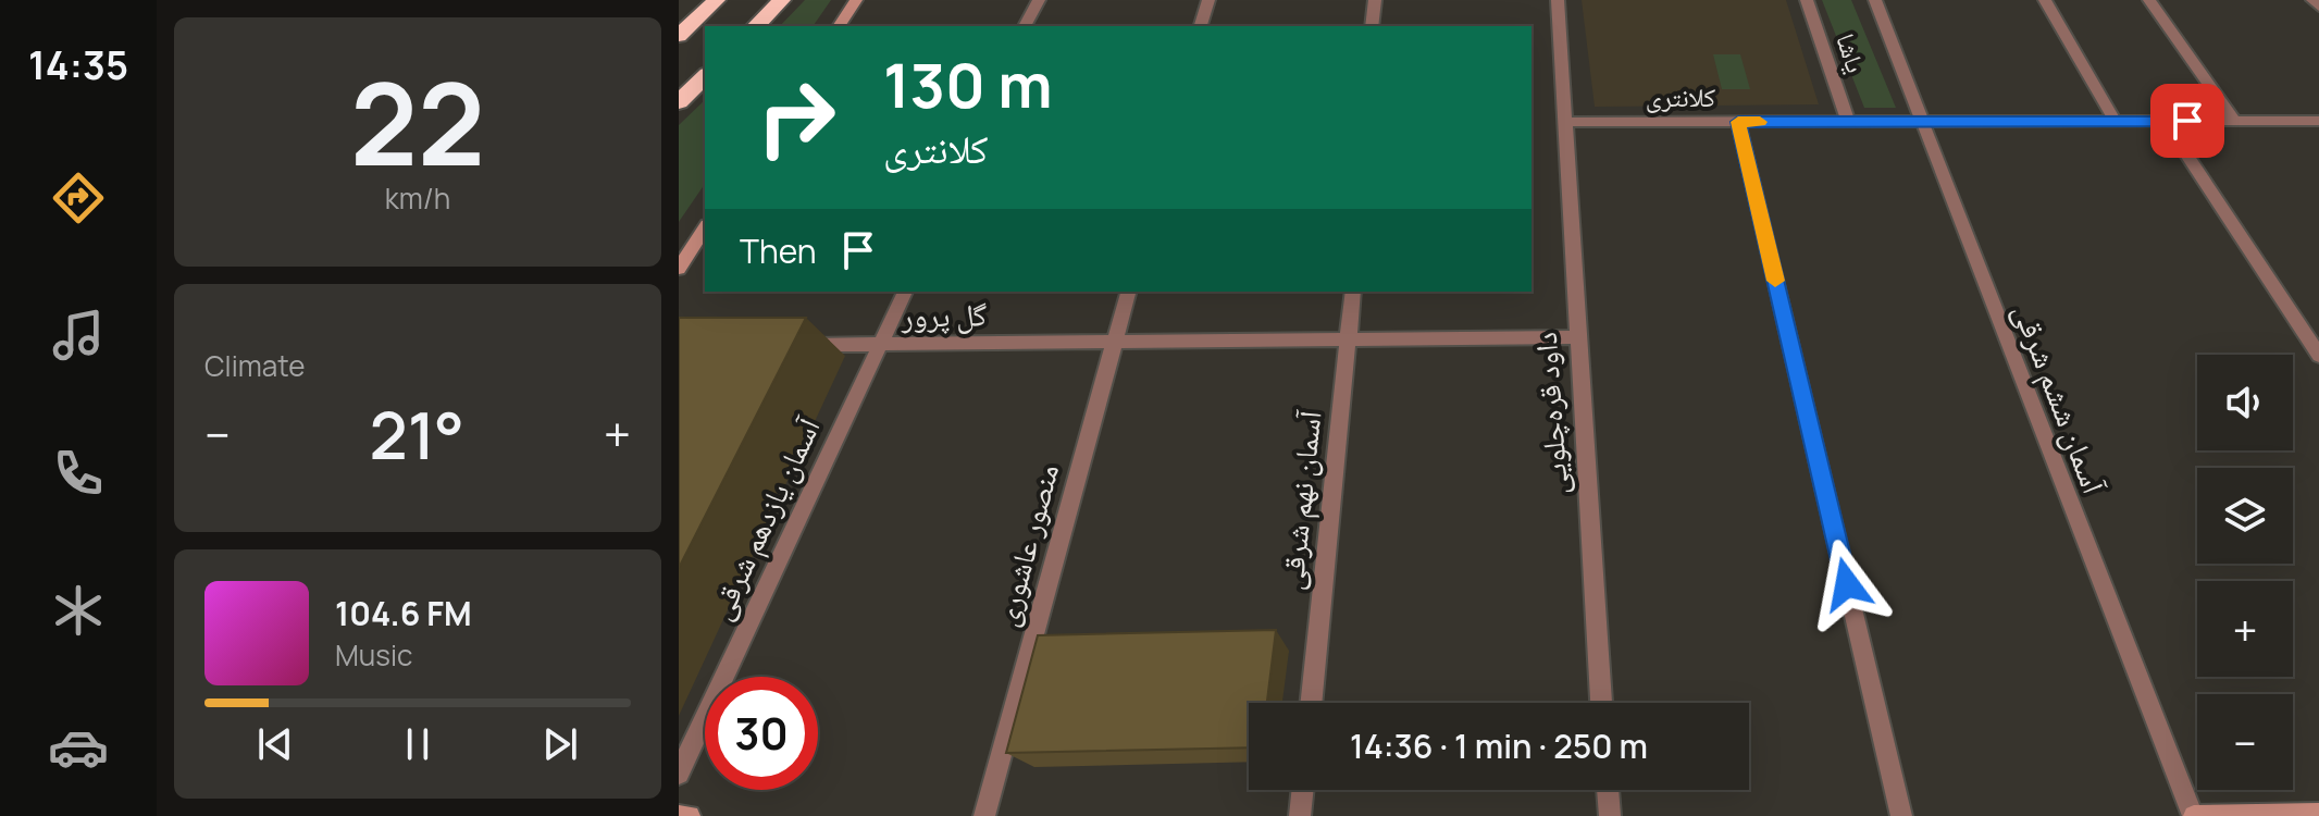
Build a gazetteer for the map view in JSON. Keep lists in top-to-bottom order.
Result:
{
  "streets": {
    "street": [
      "یاشا",
      "کلانتری",
      "گل پرور",
      "آسمان ششم شرقی",
      "داود قره‌چلویی",
      "آسمان نهم شرقی",
      "آسمان یازدهم شرقی",
      "منصور عاشوری"
    ]
  },
  "crossings": [
    ["یاشا", "کلانتری"],
    ["کلانتری", "آسمان ششم شرقی"],
    ["کلانتری", "داود قره‌چلویی"],
    ["گل پرور", "داود قره‌چلویی"],
    ["گل پرور", "آسمان نهم شرقی"],
    ["گل پرور", "آسمان یازدهم شرقی"],
    ["گل پرور", "منصور عاشوری"]
  ],
  "page": {
    "tabs": "14:35",
    "tile": [
      ["22", "km/h"],
      "Climate"
    ],
    "turn": ["130 m", "کلانتری"],
    "then": "Then",
    "map_buttons": ["+", "−"],
    "heat": ["−", "21°", "+"],
    "song": ["104.6 FM", "Music"],
    "limit": "30",
    "trip": "14:36 · 1 min · 250 m"
  }
}
